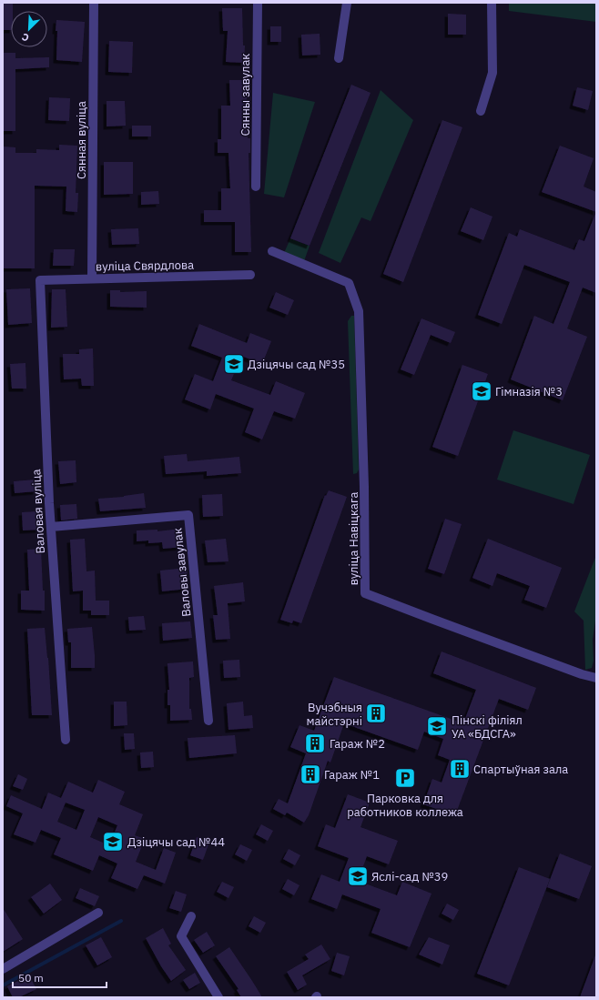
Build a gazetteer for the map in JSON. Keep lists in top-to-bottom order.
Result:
{
  "streets": {
    "street": [
      "Сянны завулак",
      "Сянная вуліца",
      "вуліца Свярдлова",
      "Валовая вуліца",
      "вуліца Навіцкага",
      "Валовы завулак"
    ]
  },
  "crossings": [
    ["Сянная вуліца", "вуліца Свярдлова"],
    ["вуліца Свярдлова", "Валовая вуліца"],
    ["Валовая вуліца", "Валовы завулак"]
  ],
  "places": {
    "school or university": [
      "Дзіцячы сад №35",
      "Гімназія №3",
      "Пінскі філіял УА «БДСГА»",
      "Дзіцячы сад №44",
      "Яслі-сад №39"
    ],
    "building": [
      "Вучэбныя майстэрні",
      "Гараж №2",
      "Спартыўная зала",
      "Гараж №1"
    ],
    "parking": ["Парковка для работников коллежа"]
  },
  "scale_bar": "50 m",
  "north": "bottom left"
}
